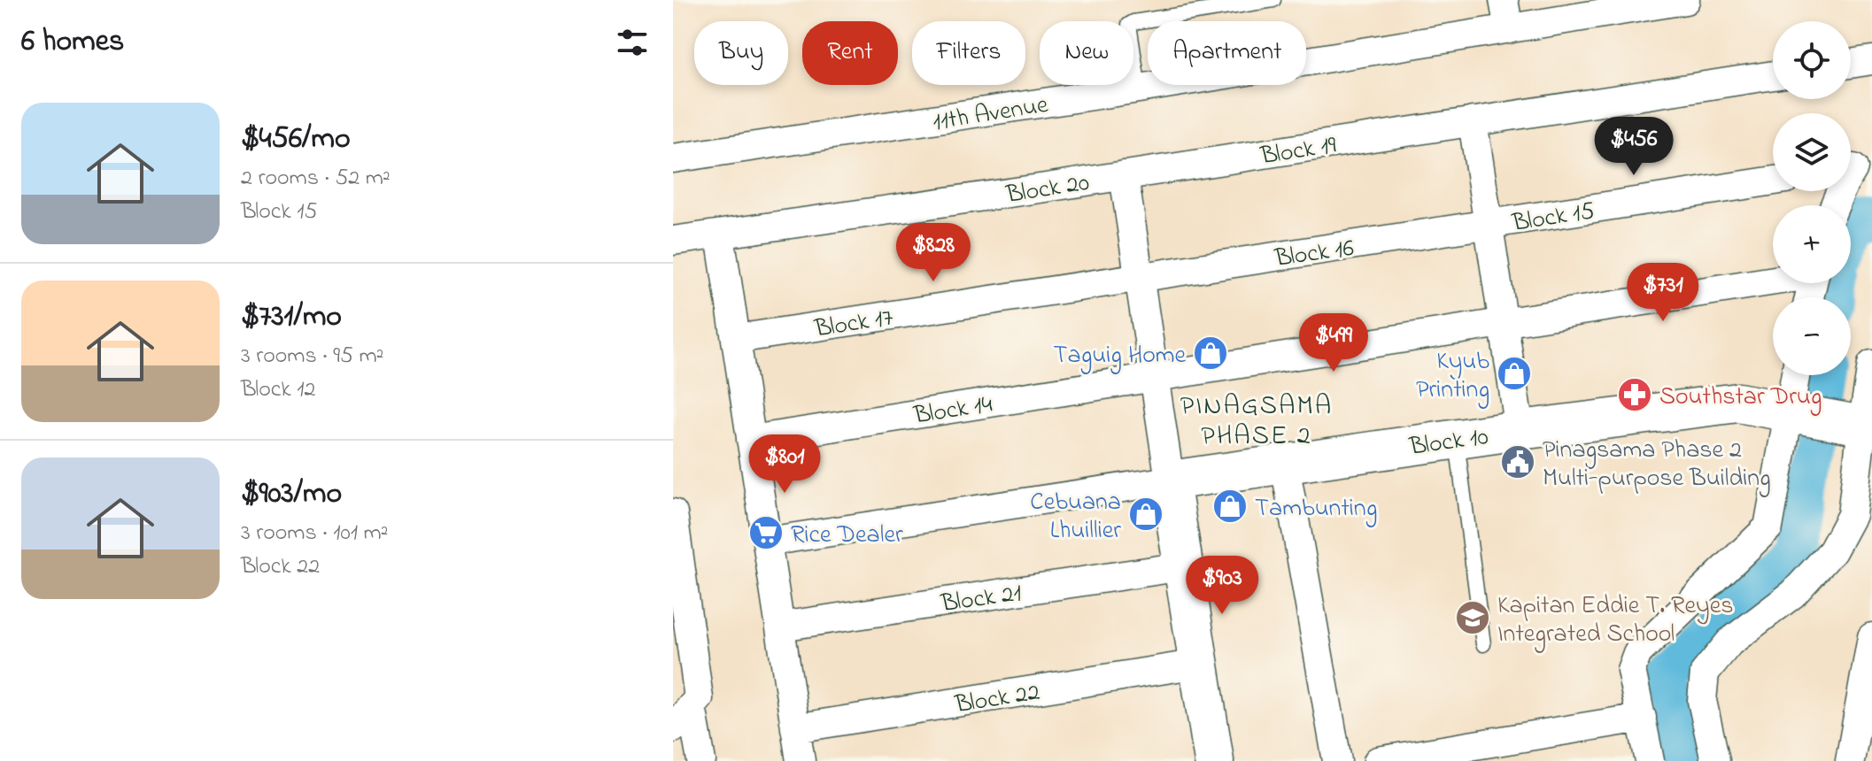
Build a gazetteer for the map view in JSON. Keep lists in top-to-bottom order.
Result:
{
  "streets": {
    "street": [
      "11th Avenue",
      "Block 19",
      "Block 20",
      "Block 15",
      "Block 16",
      "Block 17",
      "Block 14",
      "Block 10",
      "Block 21",
      "Block 22"
    ]
  },
  "crossings": [
    ["Block 19", "Block 20"],
    ["Block 15", "Block 16"],
    ["Block 16", "Block 17"]
  ],
  "districts": ["PINAGSAMA PHASE 2"],
  "places": {
    "shop": [
      "Taguig Home",
      "Kyub Printing",
      "Tambunting",
      "Cebuana Lhuillier"
    ],
    "pharmacy": ["Southstar Drug"],
    "public building": ["Pinagsama Phase 2 Multi-purpose Building"],
    "supermarket": ["Rice Dealer"],
    "school or university": ["Kapitan Eddie T. Reyes Integrated School"]
  },
  "page": {
    "heading": "6 homes",
    "map_buttons": ["+", "−"],
    "chip": [
      "Buy",
      "Rent",
      "Filters",
      "New",
      "Apartment"
    ],
    "list": [
      {
        "name": "$456/mo",
        "note": "2 rooms · 52 m² · Block 15"
      },
      {
        "name": "$731/mo",
        "note": "3 rooms · 95 m² · Block 12"
      },
      {
        "name": "$903/mo",
        "note": "3 rooms · 101 m² · Block 22"
      }
    ],
    "price": [
      "$456",
      "$828",
      "$731",
      "$499",
      "$801",
      "$903"
    ]
  }
}
